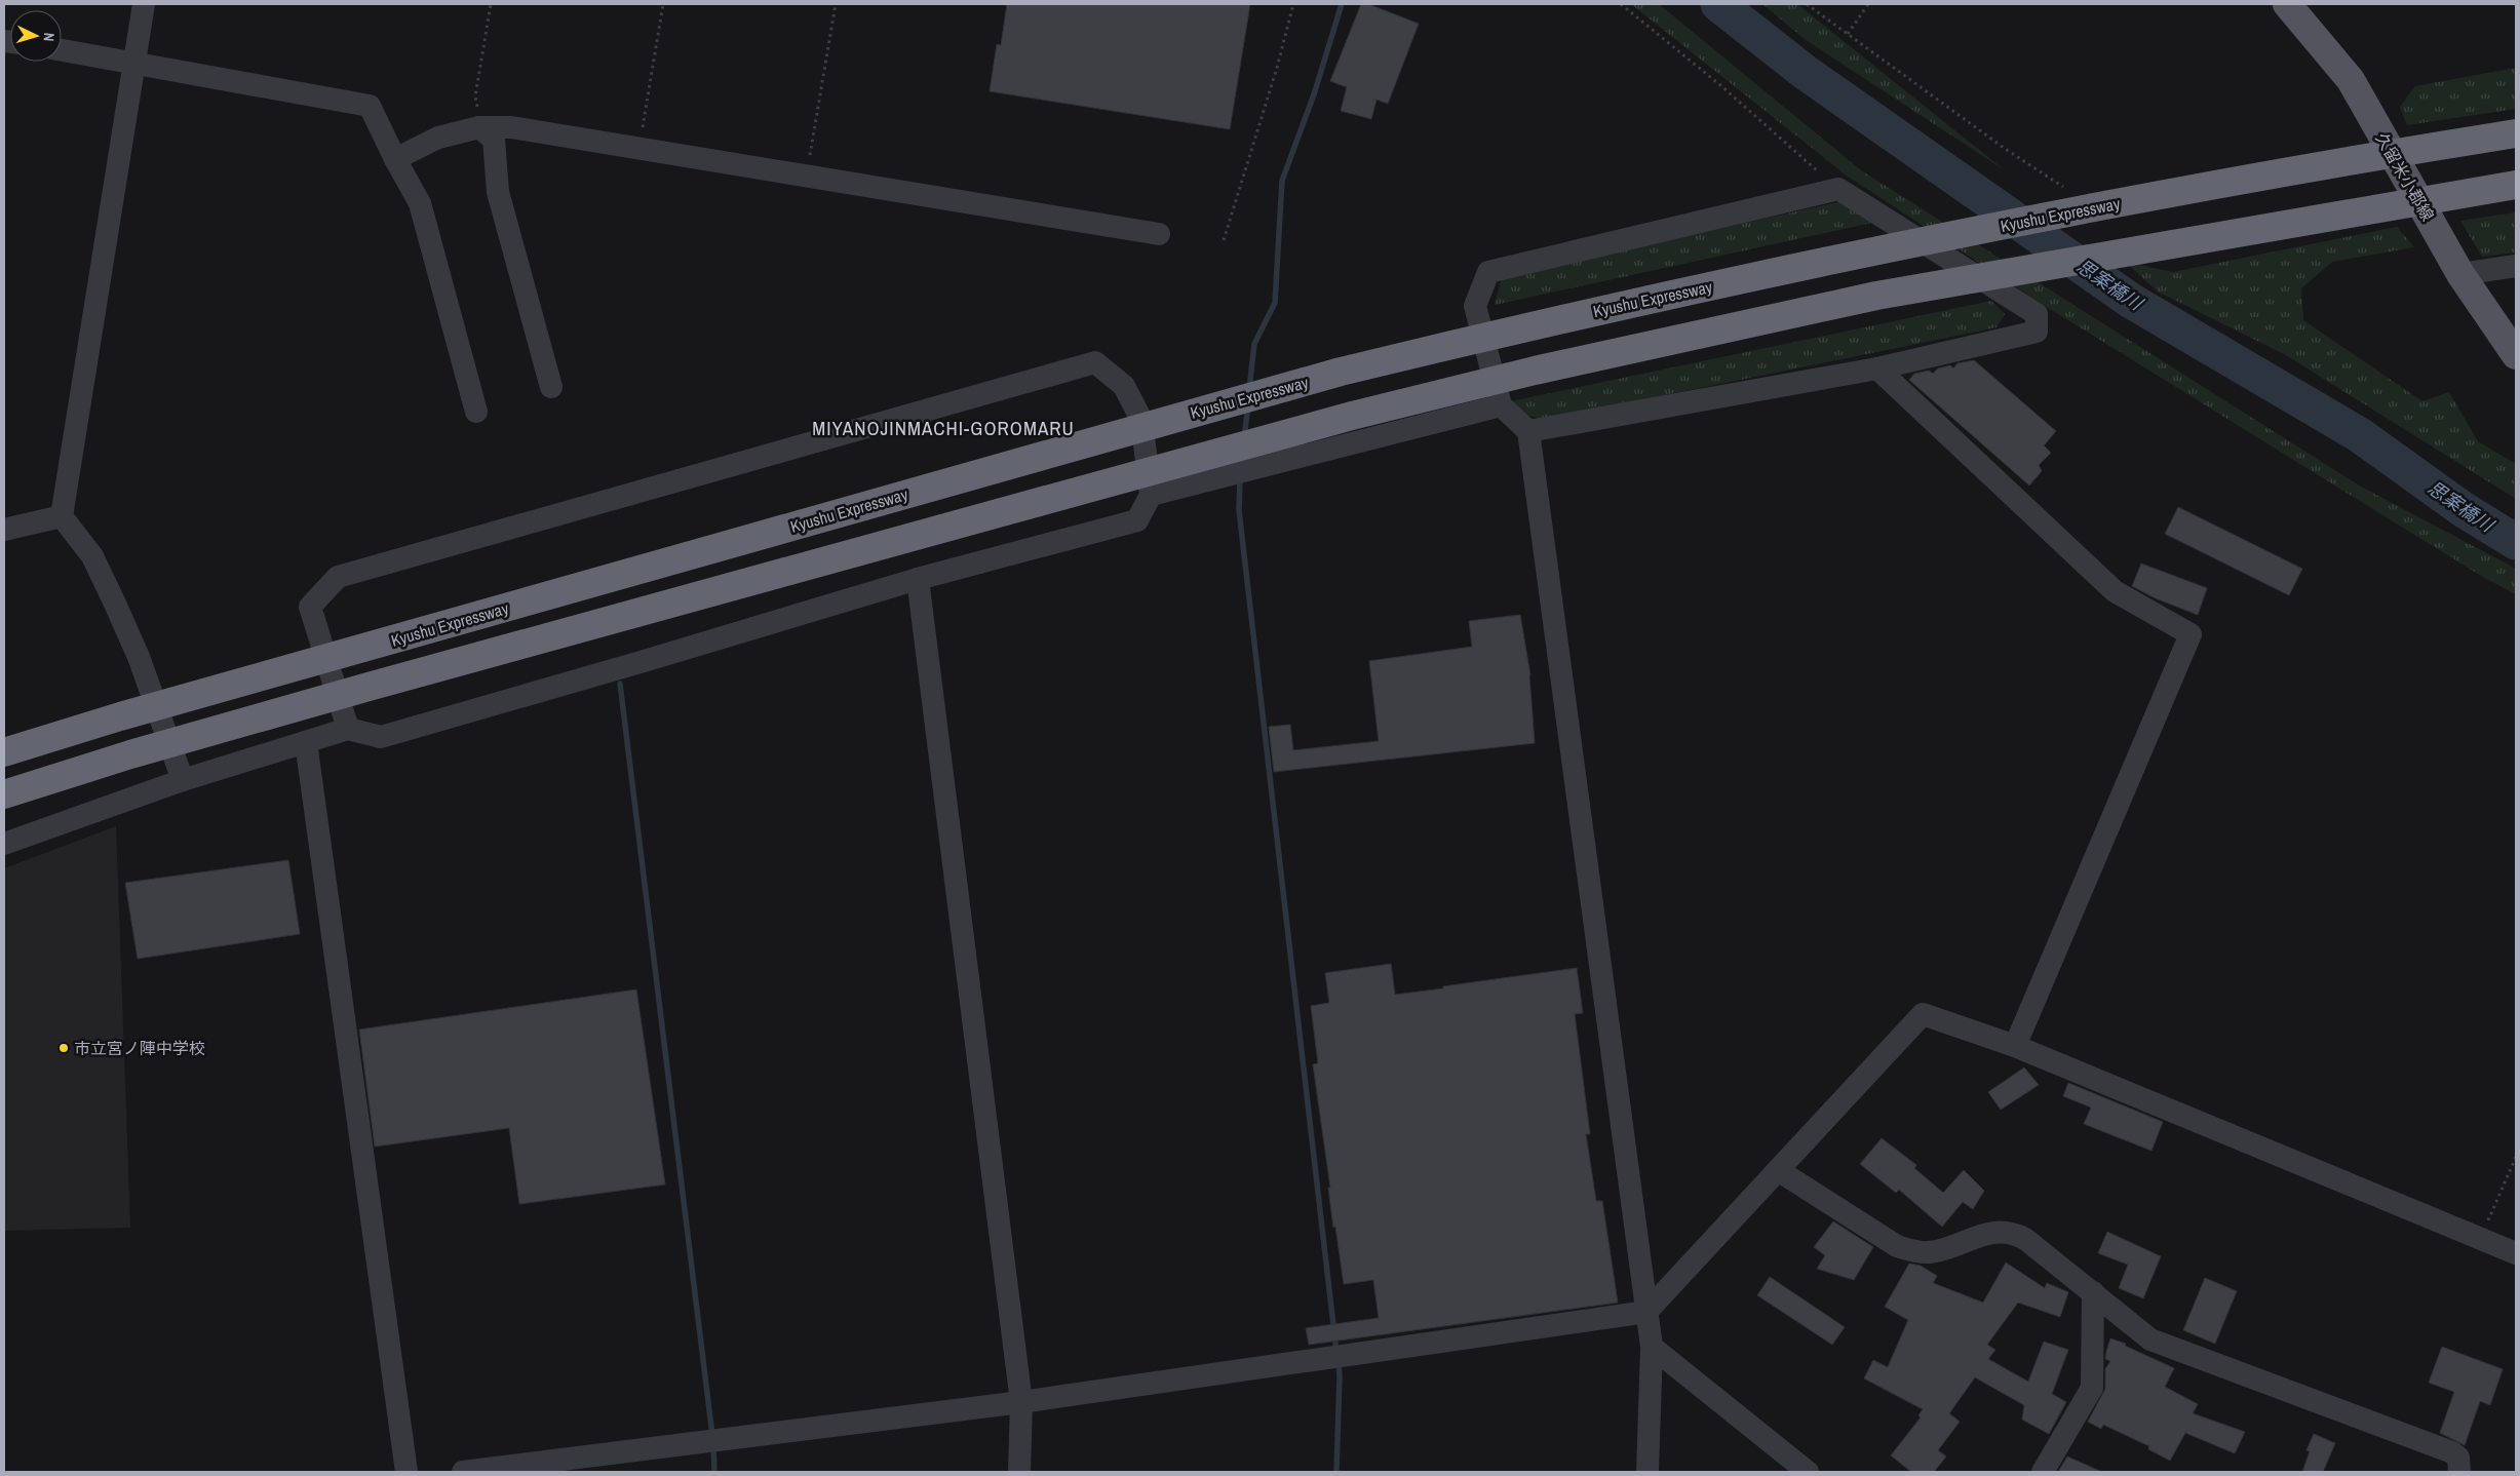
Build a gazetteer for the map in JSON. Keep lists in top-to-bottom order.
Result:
{
  "streets": {
    "highway": ["Kyushu Expressway"],
    "main road": ["久留米小郡線"]
  },
  "districts": ["MIYANOJINMACHI-GOROMARU"],
  "water": ["思案橋川"],
  "places": ["市立宮ノ陣中学校"],
  "north": "right"
}
